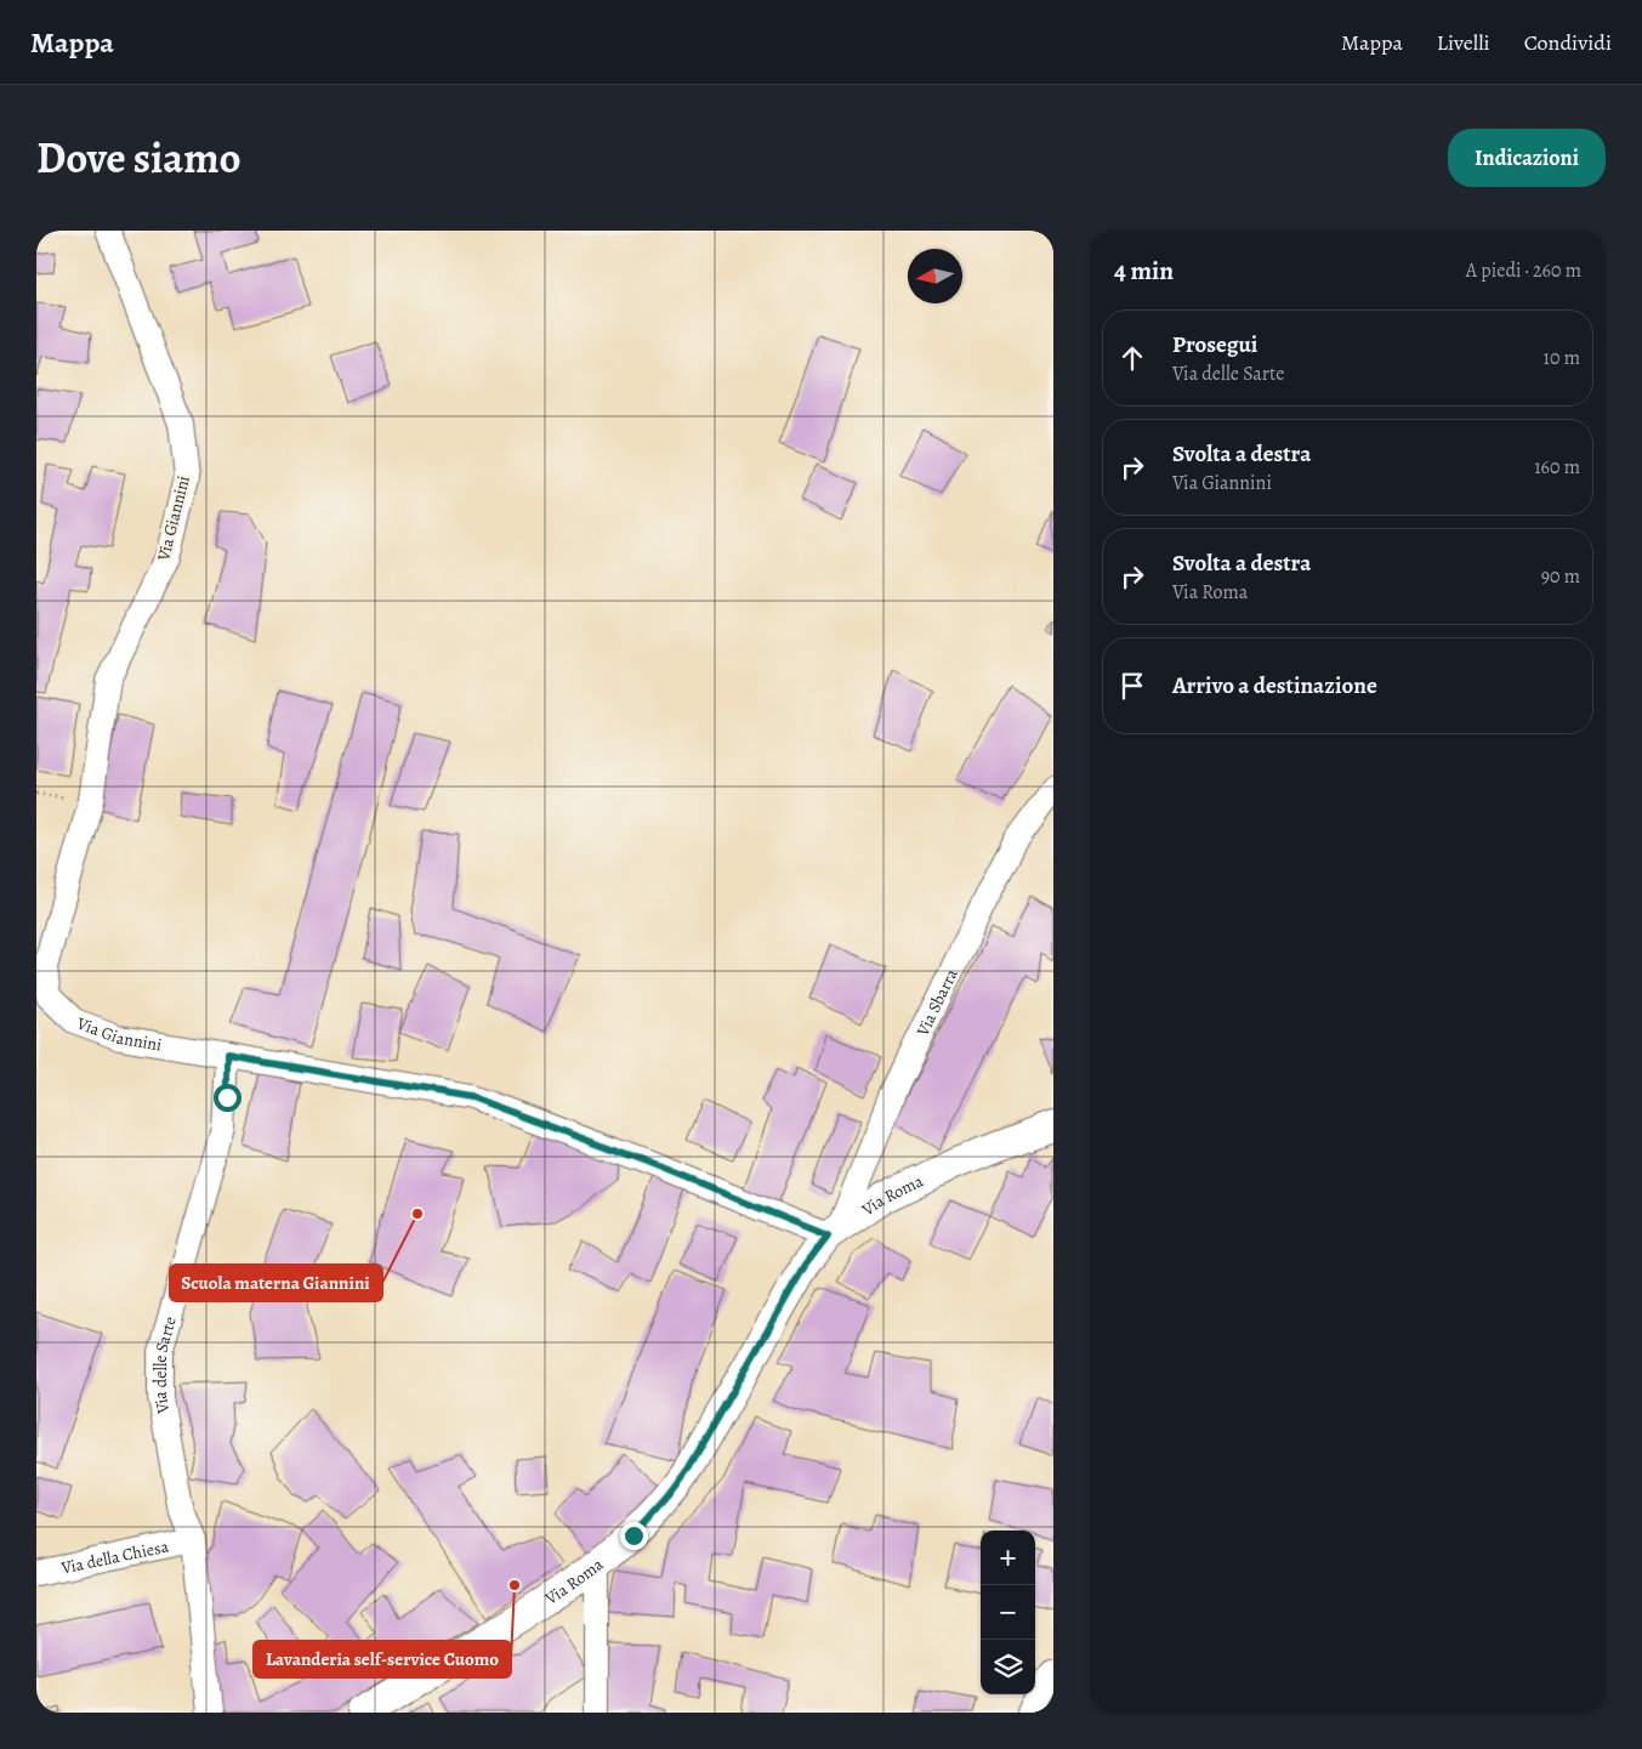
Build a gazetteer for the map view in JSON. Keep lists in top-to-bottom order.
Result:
{
  "streets": {
    "street": [
      "Via Giannini",
      "Via Sbarra",
      "Via Roma",
      "Via delle Sarte",
      "Via della Chiesa"
    ]
  },
  "crossings": [
    ["Via Giannini", "Via Sbarra"],
    ["Via Giannini", "Via Roma"],
    ["Via Giannini", "Via delle Sarte"],
    ["Via Sbarra", "Via Roma"],
    ["Via delle Sarte", "Via della Chiesa"]
  ],
  "places": ["Scuola materna Giannini", "Lavanderia self-service Cuomo"],
  "north": "left",
  "page": {
    "header": "Mappa",
    "nav": ["Mappa", "Livelli", "Condividi"],
    "title": "Dove siamo",
    "buttons": "Indicazioni",
    "heading": ["4 min", "A piedi · 260 m"],
    "list": [
      ["Prosegui", "Via delle Sarte", "10 m"],
      ["Svolta a destra", "Via Giannini", "160 m"],
      ["Svolta a destra", "Via Roma", "90 m"],
      "Arrivo a destinazione"
    ],
    "map_buttons": ["+", "−"]
  }
}
